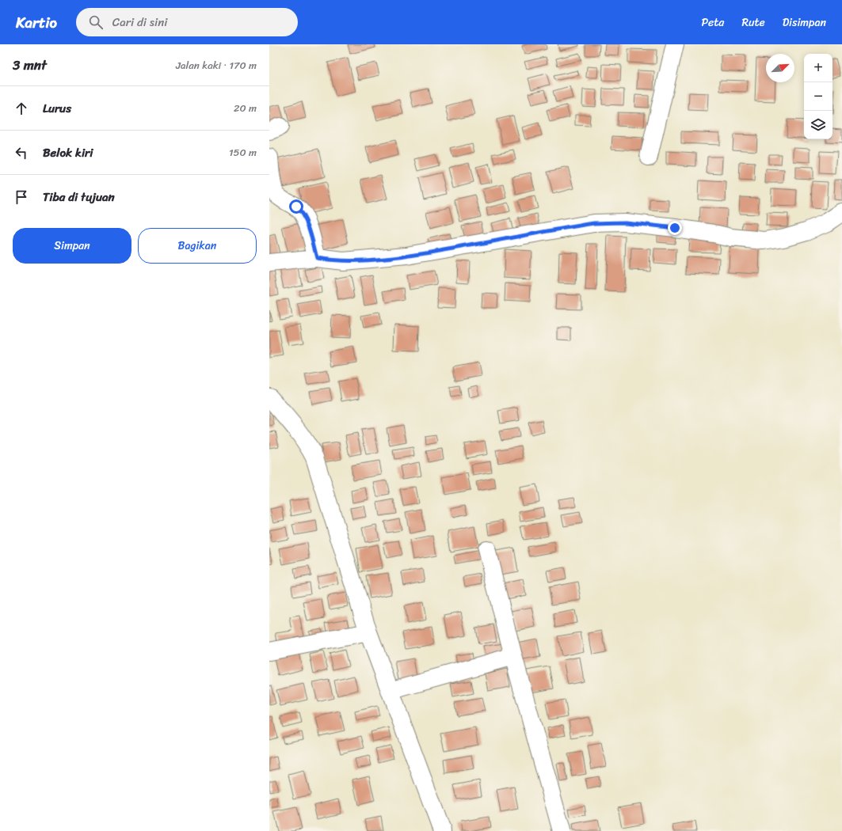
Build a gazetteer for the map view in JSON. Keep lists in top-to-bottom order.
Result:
{
  "north": "top right",
  "page": {
    "header": "Kartio",
    "search": "Cari di sini",
    "nav": ["Peta", "Rute", "Disimpan"],
    "heading": ["3 mnt", "Jalan kaki · 170 m"],
    "map_buttons": ["+", "−"],
    "list": [
      ["Lurus", "20 m"],
      ["Belok kiri", "150 m"],
      "Tiba di tujuan"
    ],
    "buttons": ["Simpan", "Bagikan"]
  }
}
